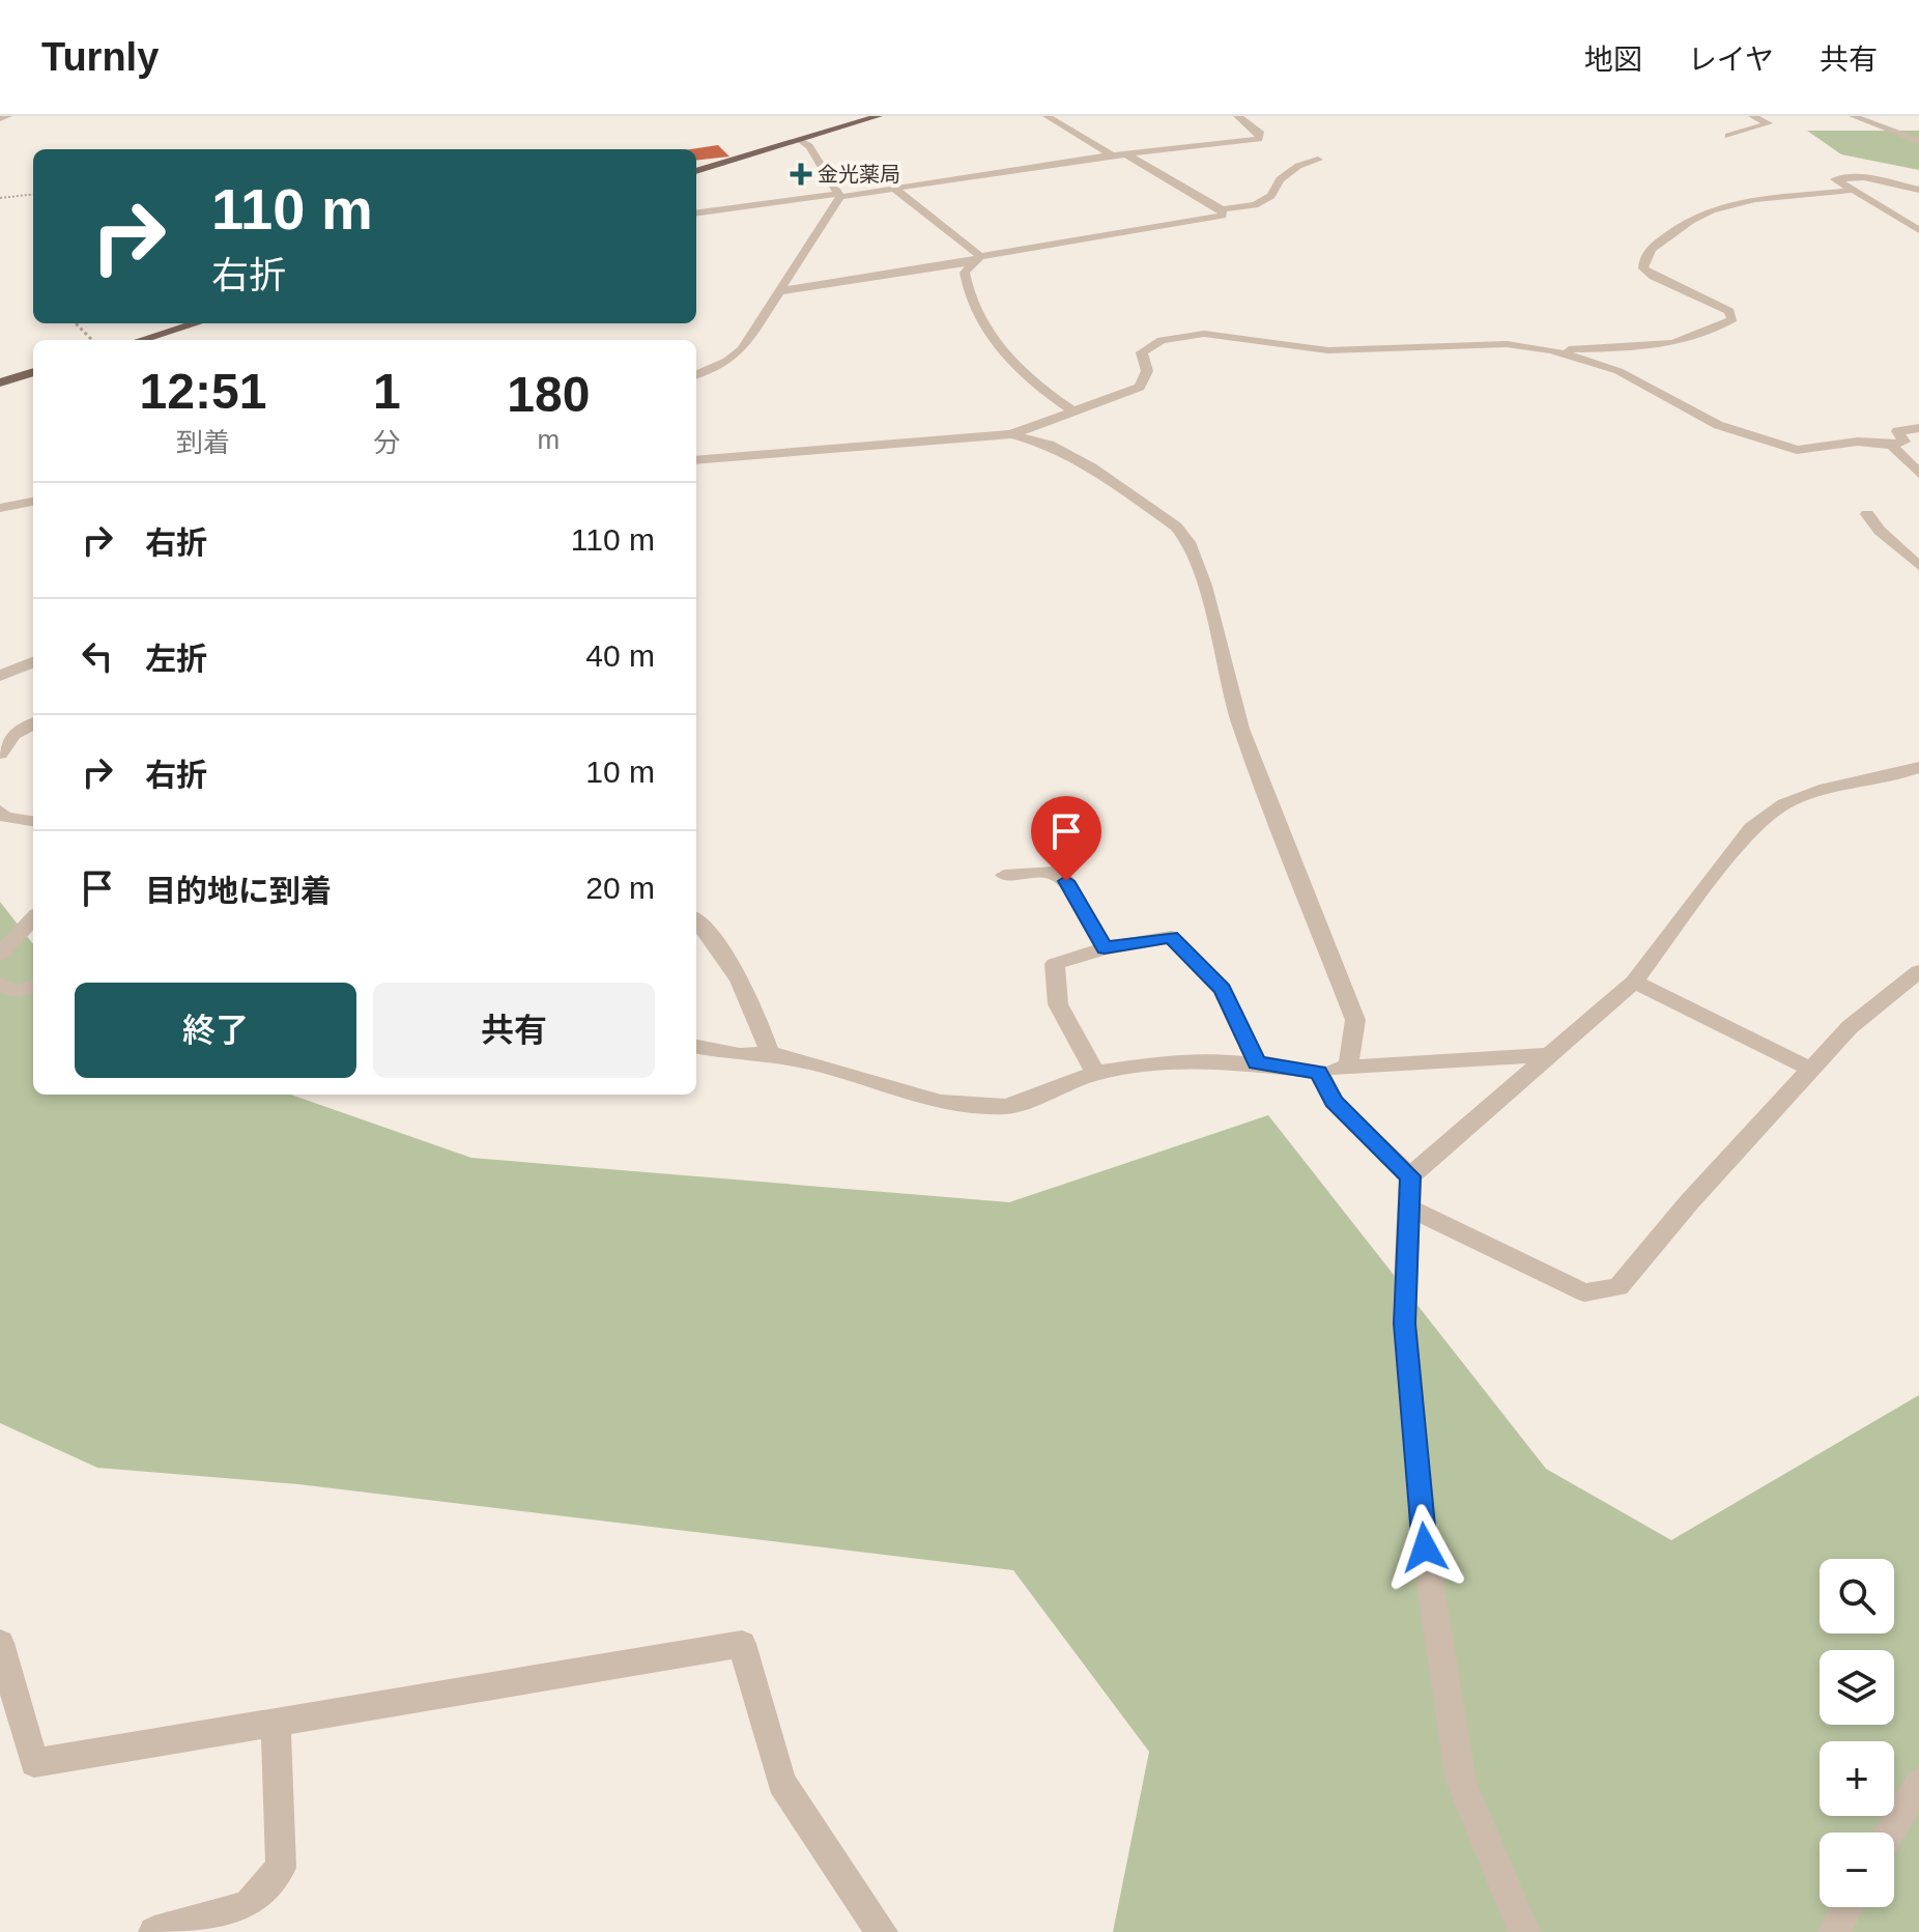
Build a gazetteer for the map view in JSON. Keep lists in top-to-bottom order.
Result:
{
  "places": {
    "health": ["金光薬局"]
  },
  "page": {
    "header": "Turnly",
    "nav": ["地図", "レイヤ", "共有"],
    "turn": ["110 m", "右折"],
    "eta": [
      "12:51",
      "到着",
      "1",
      "分",
      "180",
      "m"
    ],
    "list": [
      {
        "name": "右折",
        "value": "110 m"
      },
      {
        "name": "左折",
        "value": "40 m"
      },
      {
        "name": "右折",
        "value": "10 m"
      },
      {
        "name": "目的地に到着",
        "value": "20 m"
      }
    ],
    "buttons": ["終了", "共有"],
    "map_buttons": ["+", "−"]
  }
}
